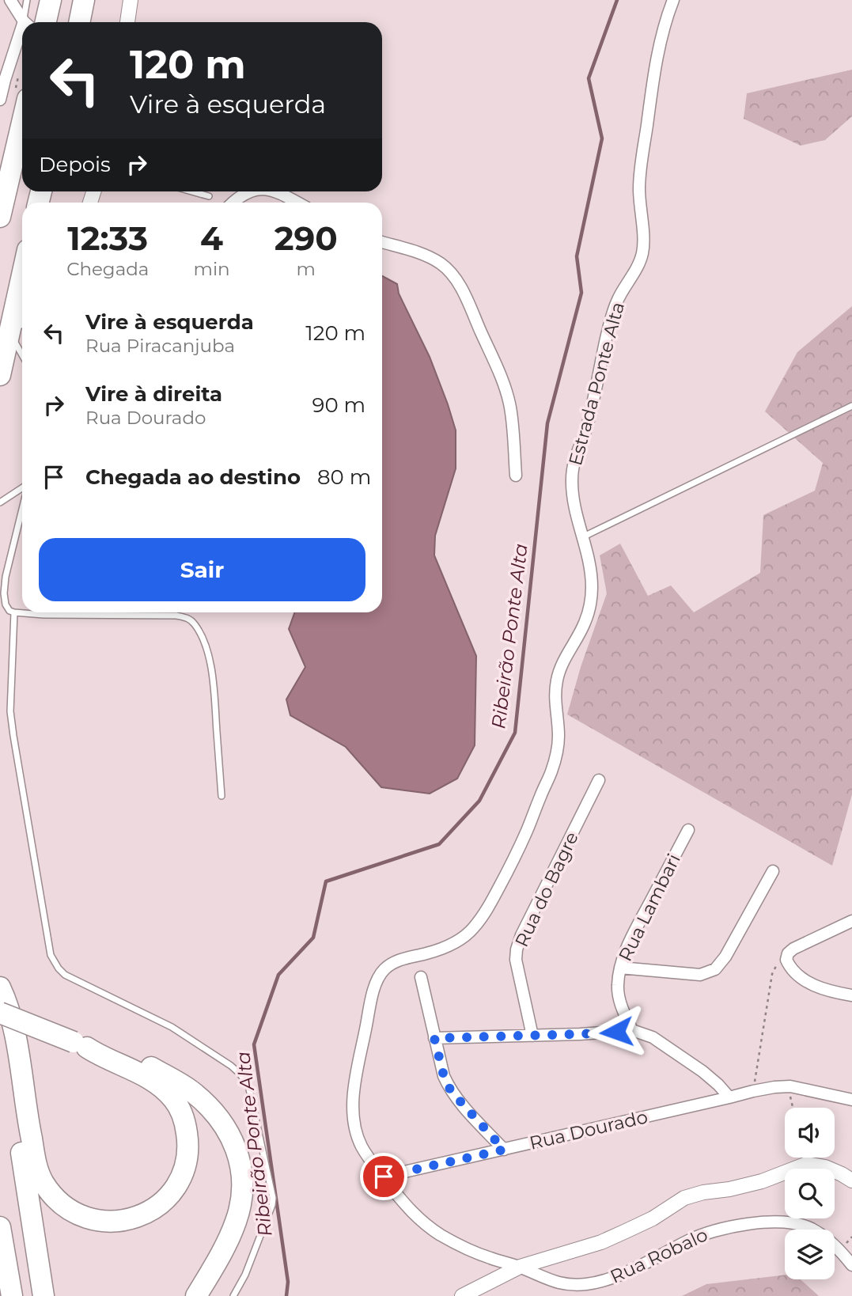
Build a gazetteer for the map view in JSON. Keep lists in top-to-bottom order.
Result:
{
  "streets": {
    "street": [
      "Estrada Ponte Alta",
      "Rua do Bagre",
      "Rua Lambari",
      "Rua Dourado",
      "Rua Robalo"
    ]
  },
  "crossings": [
    ["Estrada Ponte Alta", "Rua Robalo"],
    ["Rua Dourado", "Rua Robalo"]
  ],
  "water": ["Ribeirão Ponte Alta"],
  "page": {
    "turn": ["120 m", "Vire à esquerda"],
    "then": "Depois",
    "eta": [
      "12:33",
      "Chegada",
      "4",
      "min",
      "290",
      "m"
    ],
    "list": [
      {
        "name": "Vire à esquerda",
        "note": "Rua Piracanjuba",
        "value": "120 m"
      },
      {
        "name": "Vire à direita",
        "note": "Rua Dourado",
        "value": "90 m"
      },
      {
        "name": "Chegada ao destino",
        "value": "80 m"
      }
    ],
    "buttons": "Sair"
  }
}
